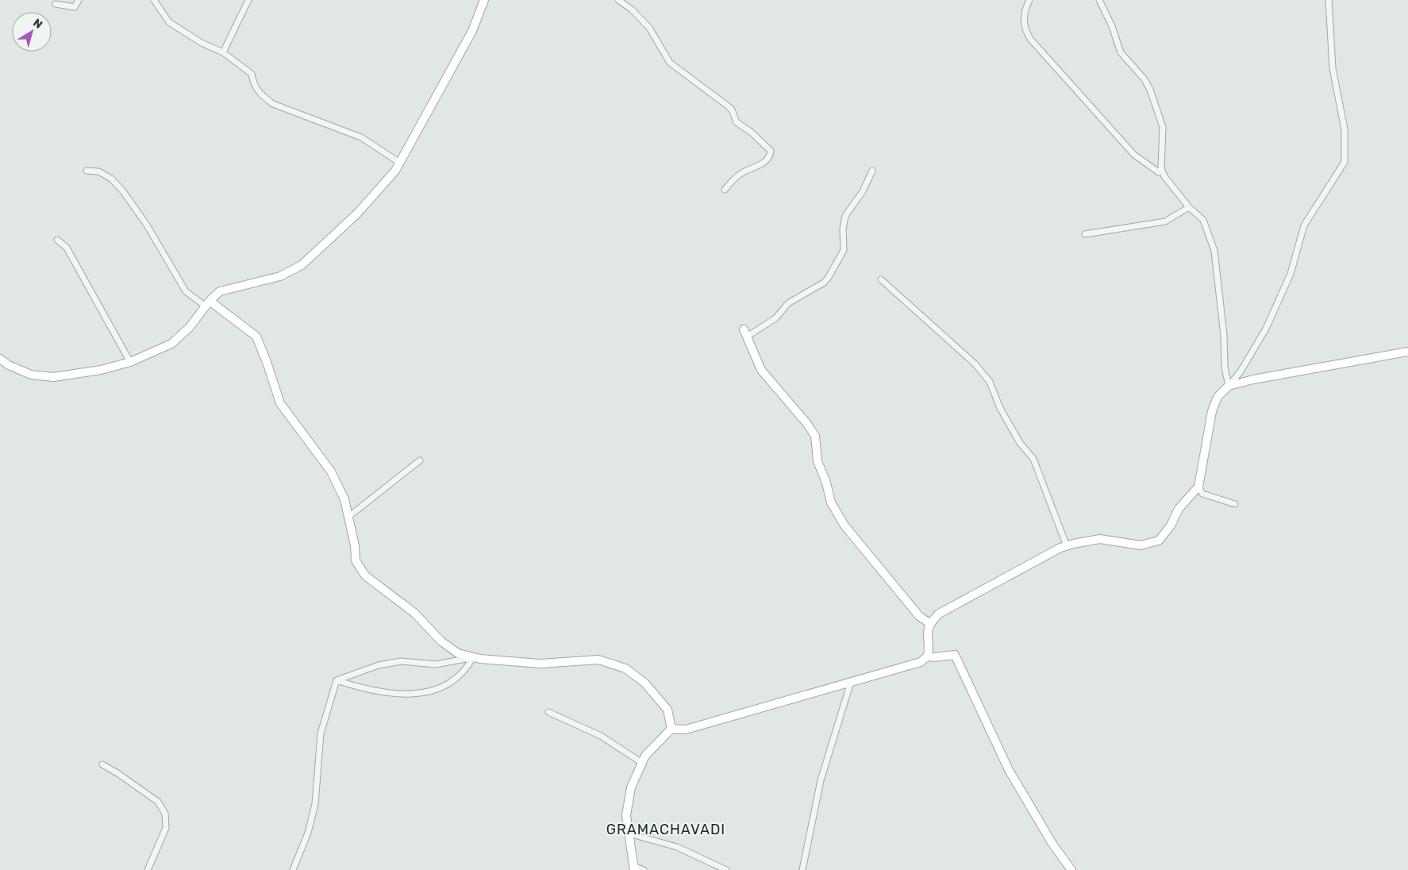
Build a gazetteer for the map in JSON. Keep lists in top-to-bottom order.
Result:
{
  "districts": ["GRAMACHAVADI"],
  "north": "top right"
}
